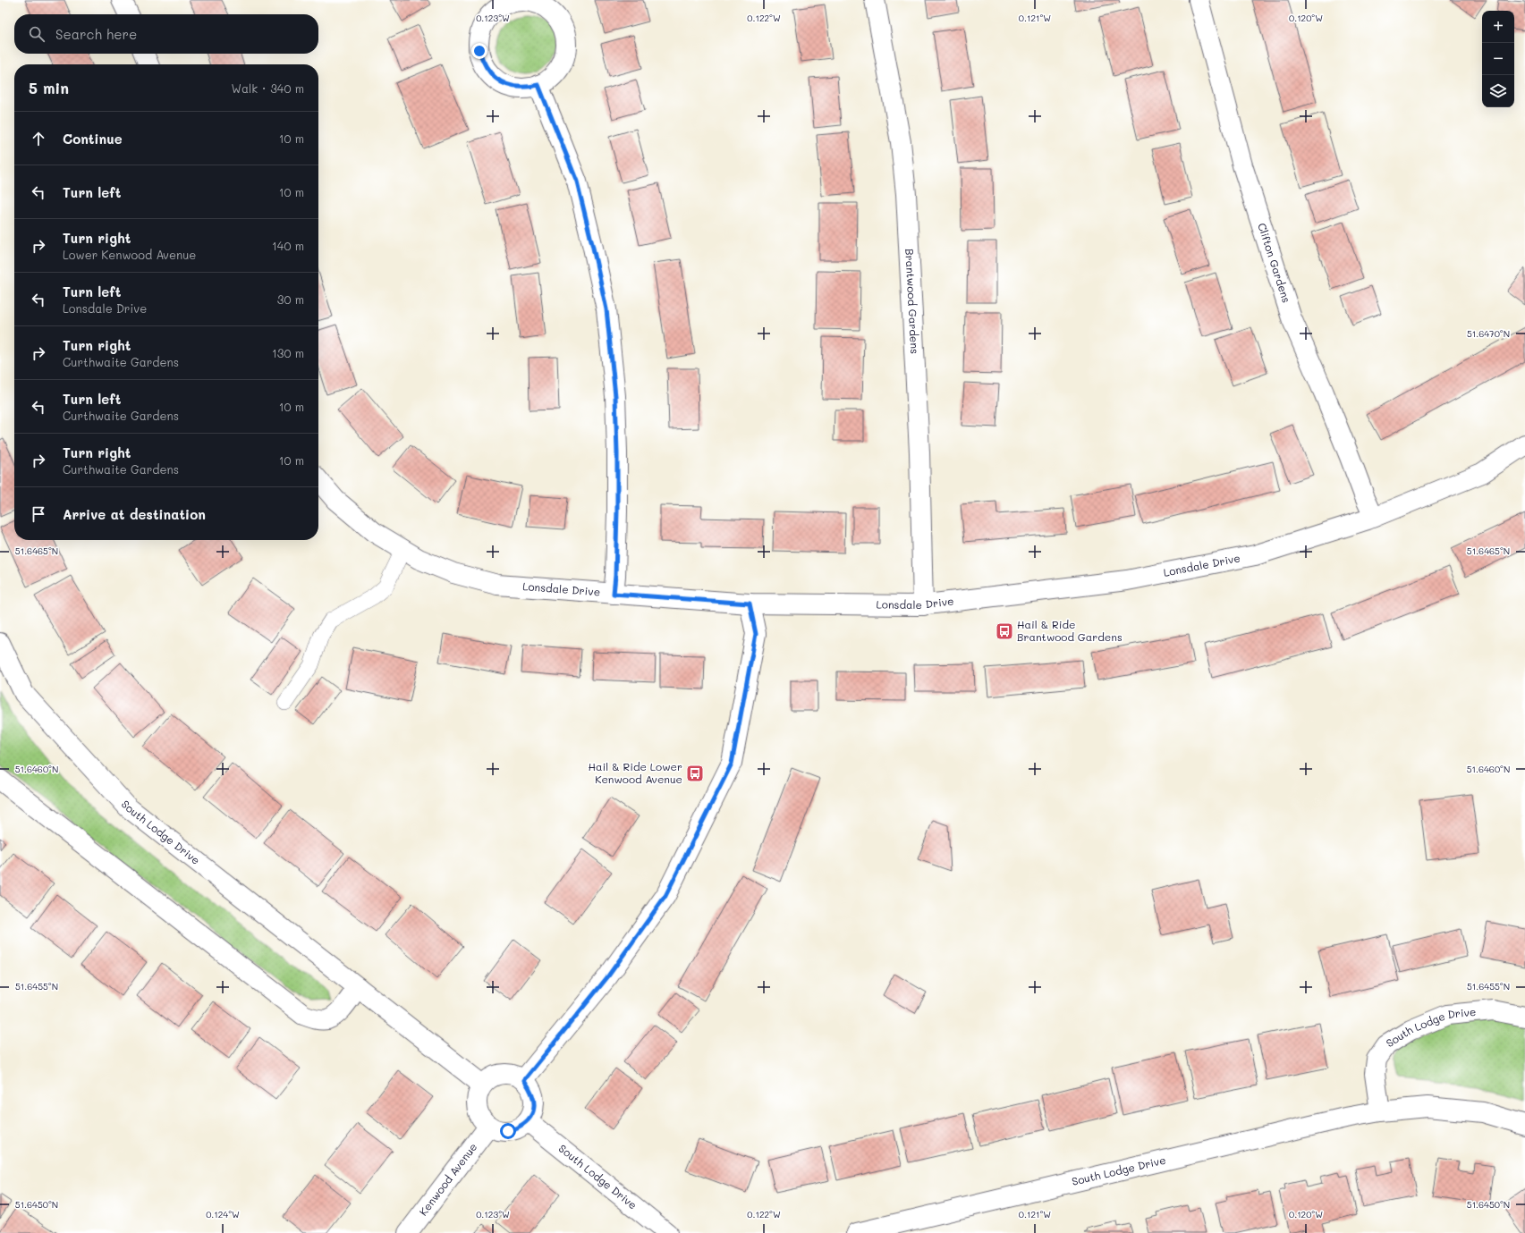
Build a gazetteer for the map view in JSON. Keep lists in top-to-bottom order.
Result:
{
  "streets": {
    "street": [
      "Clifton Gardens",
      "Brantwood Gardens",
      "Lonsdale Drive",
      "South Lodge Drive",
      "Kenwood Avenue"
    ]
  },
  "crossings": [
    ["Clifton Gardens", "Lonsdale Drive"],
    ["Brantwood Gardens", "Lonsdale Drive"],
    ["South Lodge Drive", "Kenwood Avenue"]
  ],
  "places": {
    "bus stop": ["Hail & Ride Brantwood Gardens", "Hail & Ride Lower Kenwood Avenue"]
  },
  "page": {
    "map_buttons": ["+", "−"],
    "search": "Search here",
    "heading": ["5 min", "Walk · 340 m"],
    "list": [
      ["Continue", "10 m"],
      ["Turn left", "10 m"],
      ["Turn right", "Lower Kenwood Avenue", "140 m"],
      ["Turn left", "Lonsdale Drive", "30 m"],
      ["Turn right", "Curthwaite Gardens", "130 m"],
      ["Turn left", "Curthwaite Gardens", "10 m"],
      ["Turn right", "Curthwaite Gardens", "10 m"],
      "Arrive at destination"
    ]
  },
  "coordinates": [
    "0.123°W",
    "0.122°W",
    "0.121°W",
    "0.120°W",
    "51.6470°N",
    "51.6465°N",
    "51.6460°N",
    "51.6455°N",
    "51.6450°N",
    "0.124°W"
  ]
}
